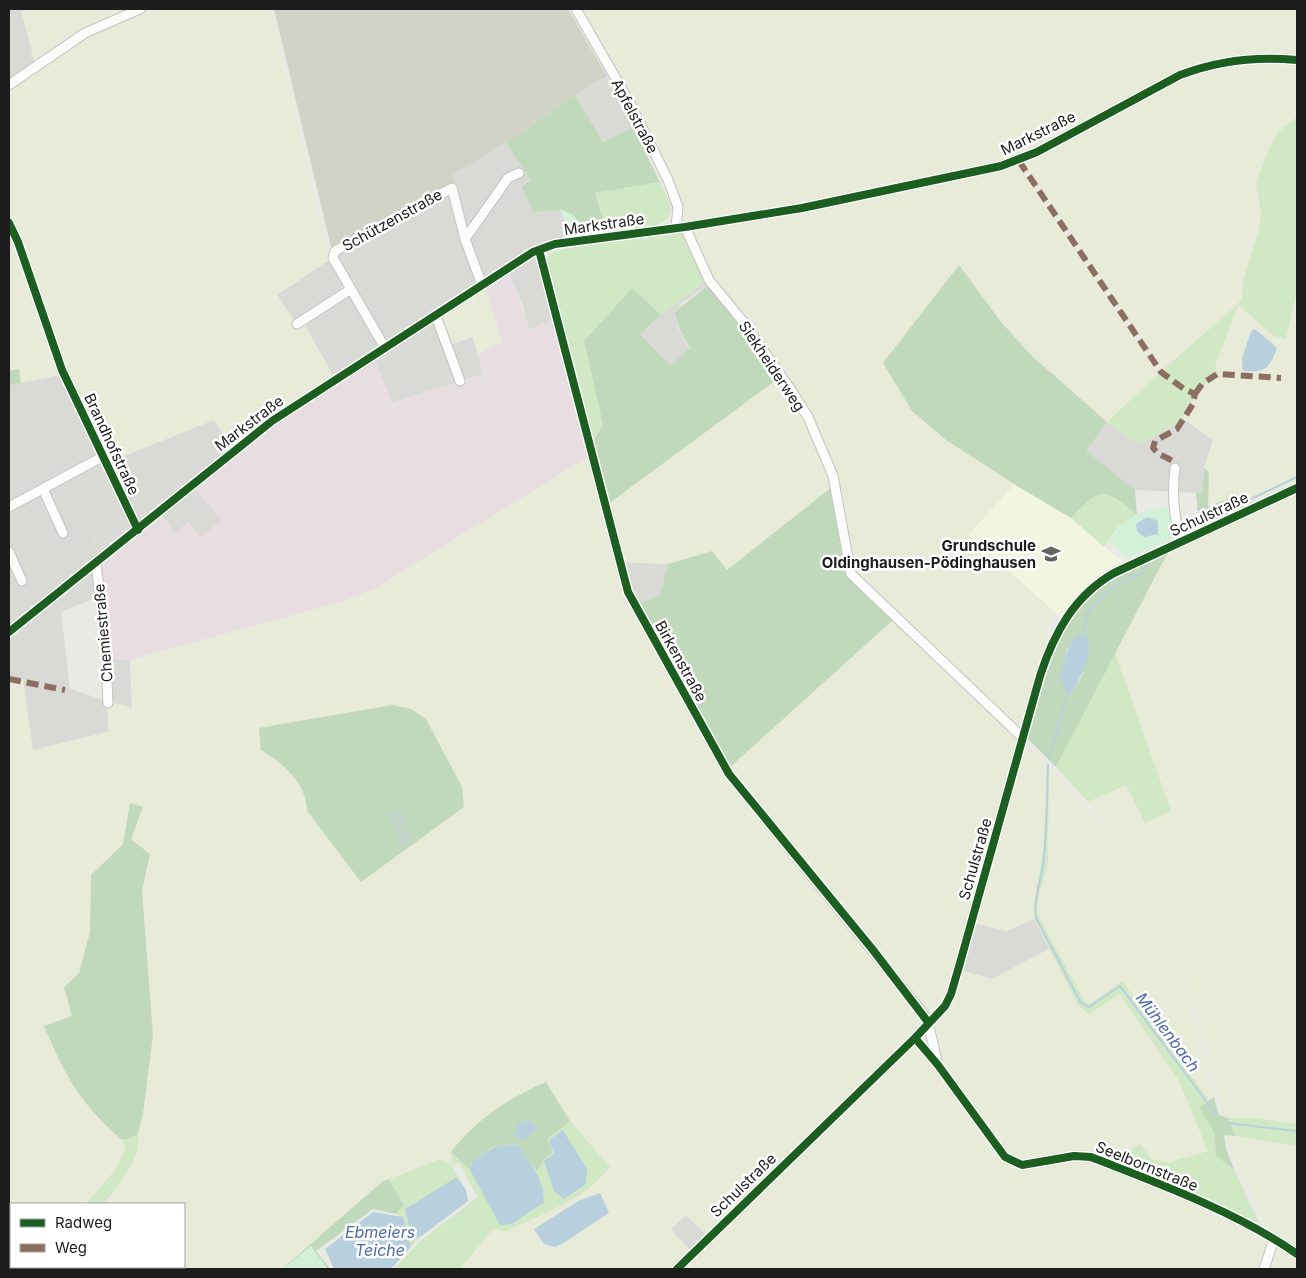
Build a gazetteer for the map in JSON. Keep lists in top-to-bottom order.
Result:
{
  "streets": {
    "street": [
      "Apfelstraße",
      "Markstraße",
      "Schützenstraße",
      "Siekheiderweg",
      "Brandhofstraße",
      "Schulstraße",
      "Chemiestraße",
      "Birkenstraße",
      "Seelbornstraße"
    ]
  },
  "crossings": [
    ["Apfelstraße", "Markstraße"],
    ["Apfelstraße", "Siekheiderweg"],
    ["Markstraße", "Siekheiderweg"],
    ["Markstraße", "Brandhofstraße"],
    ["Markstraße", "Chemiestraße"],
    ["Markstraße", "Birkenstraße"],
    ["Siekheiderweg", "Schulstraße"],
    ["Schulstraße", "Birkenstraße"],
    ["Schulstraße", "Seelbornstraße"],
    ["Birkenstraße", "Seelbornstraße"]
  ],
  "water": ["Mühlenbach", "Ebmeiers Teiche"],
  "places": {
    "school or university": ["Grundschule Oldinghausen-Pödinghausen"]
  },
  "legend": ["Radweg", "Weg"]
}
